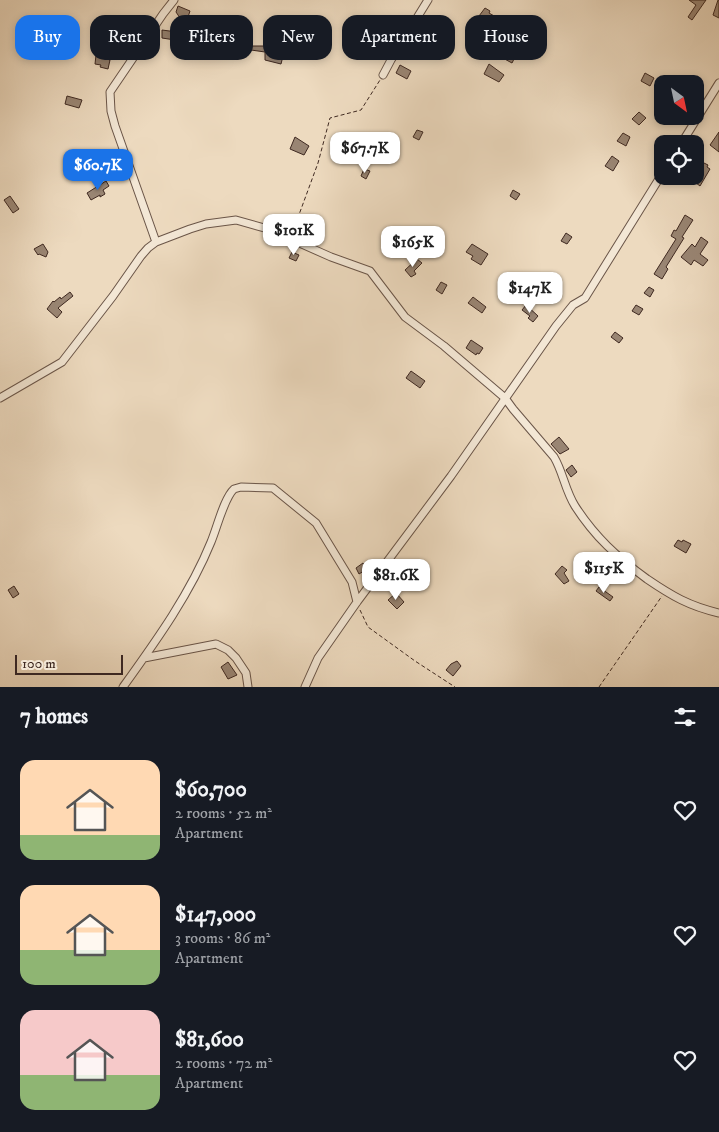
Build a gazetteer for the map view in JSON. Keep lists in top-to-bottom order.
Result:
{
  "scale_bar": "100 m",
  "north": "bottom right",
  "page": {
    "chip": [
      "Buy",
      "Rent",
      "Filters",
      "New",
      "Apartment",
      "House"
    ],
    "price": [
      "$67.7K",
      "$60.7K",
      "$101K",
      "$165K",
      "$147K",
      "$115K",
      "$81.6K"
    ],
    "scale": "100 m",
    "heading": "7 homes",
    "list": [
      {
        "name": "$60,700",
        "note": "2 rooms · 52 m² · Apartment"
      },
      {
        "name": "$147,000",
        "note": "3 rooms · 86 m² · Apartment"
      },
      {
        "name": "$81,600",
        "note": "2 rooms · 72 m² · Apartment"
      }
    ]
  }
}
